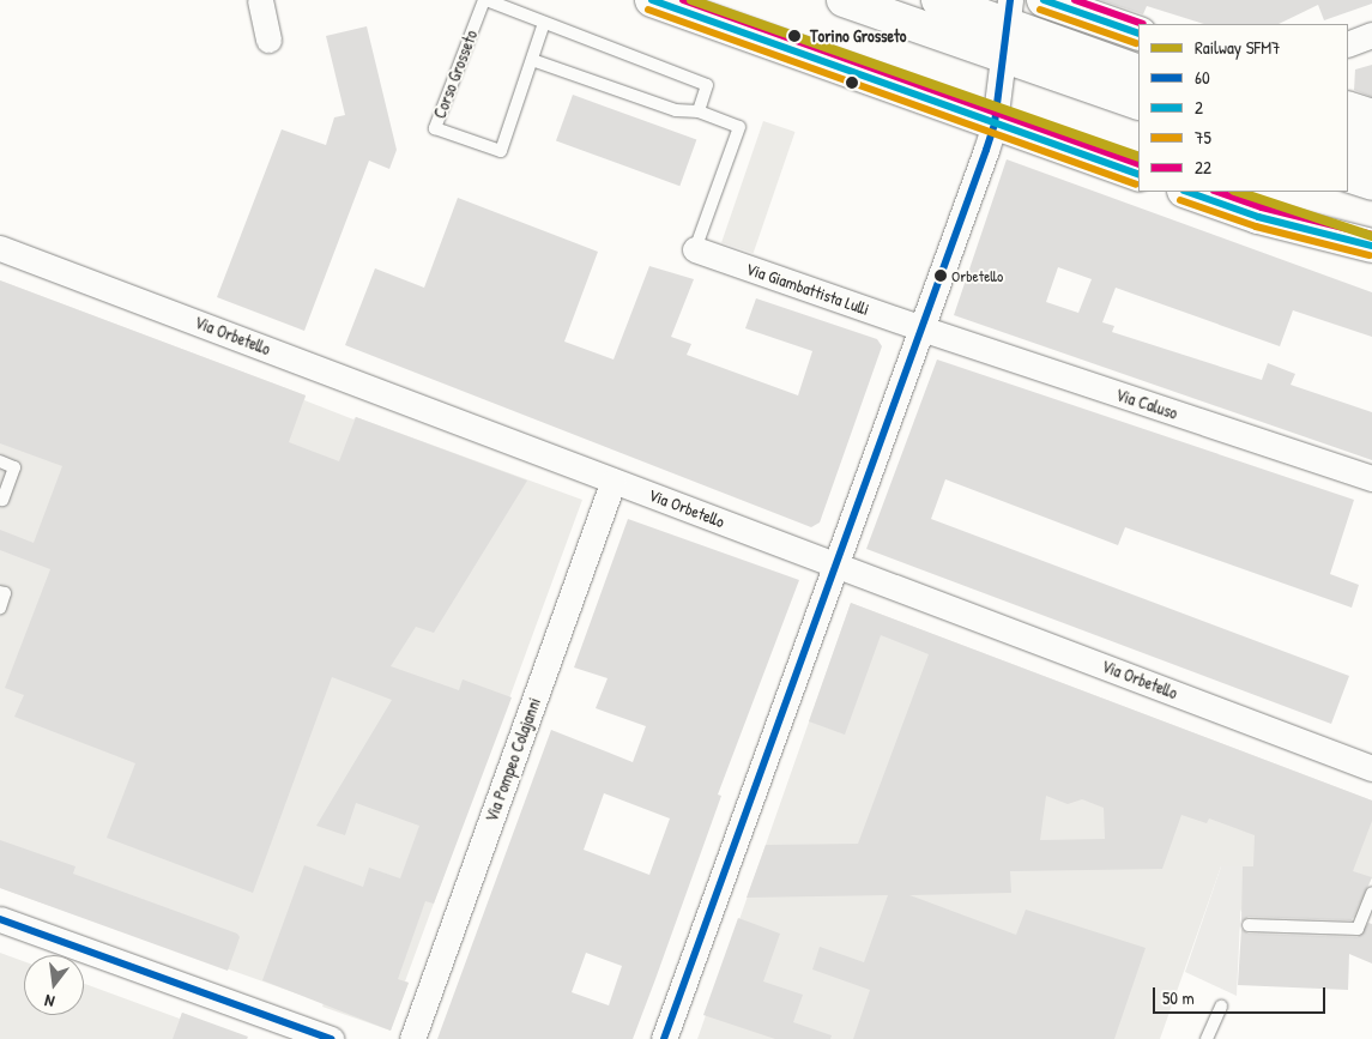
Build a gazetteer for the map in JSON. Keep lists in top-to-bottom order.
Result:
{
  "streets": {
    "street": [
      "Via Giambattista Lulli",
      "Via Orbetello",
      "Via Caluso",
      "Via Pompeo Colajanni"
    ],
    "lane": ["Corso Grosseto"]
  },
  "crossings": [
    ["Via Giambattista Lulli", "Via Caluso"],
    ["Via Orbetello", "Via Pompeo Colajanni"]
  ],
  "places": ["Torino Grosseto", "Orbetello"],
  "lines": [
    "rail line SFM7",
    "transit line 60",
    "transit line 2",
    "transit line 22",
    "transit line 75"
  ],
  "legend": [
    "Railway SFM7",
    "60",
    "2",
    "75",
    "22"
  ],
  "scale_bar": "50 m",
  "north": "bottom"
}
